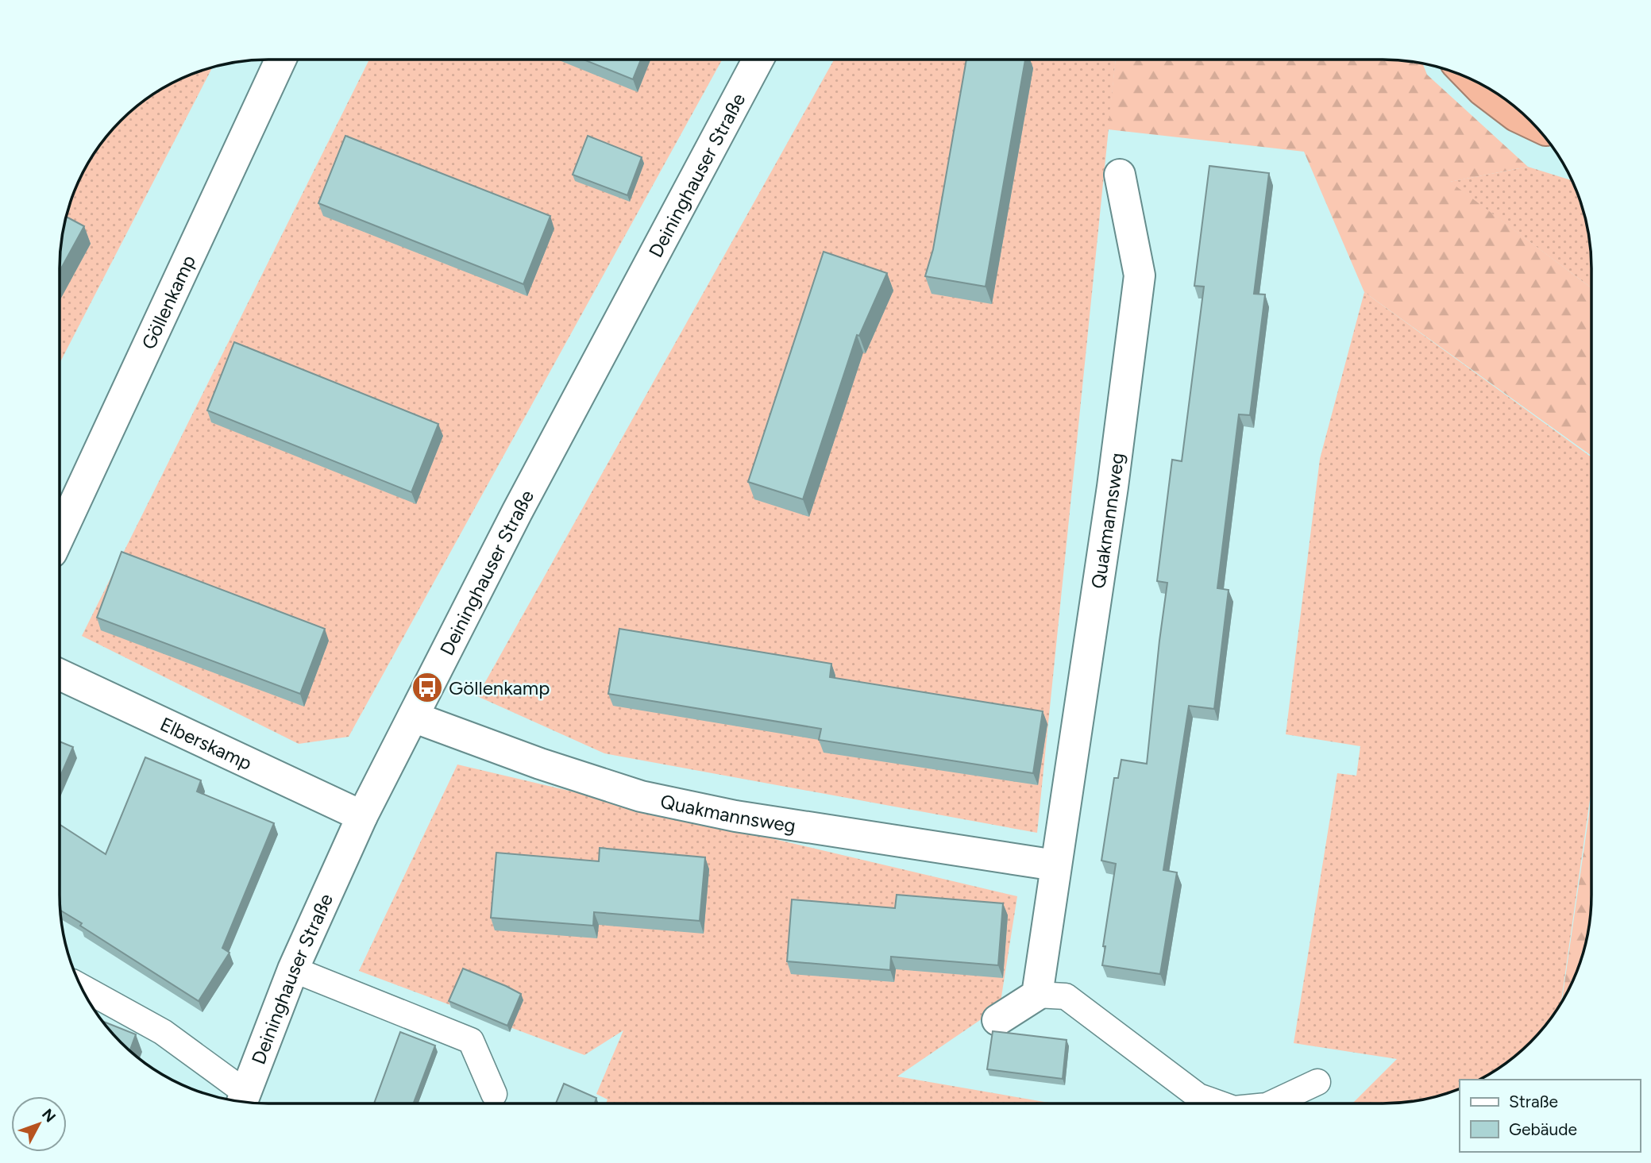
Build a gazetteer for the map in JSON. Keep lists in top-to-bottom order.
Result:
{
  "streets": {
    "street": [
      "Deininghauser Straße",
      "Göllenkamp",
      "Quakmannsweg",
      "Elberskamp"
    ]
  },
  "crossings": [
    ["Deininghauser Straße", "Quakmannsweg"],
    ["Deininghauser Straße", "Elberskamp"]
  ],
  "places": {
    "bus stop": ["Göllenkamp"]
  },
  "legend": ["Straße", "Gebäude"],
  "north": "top right"
}
